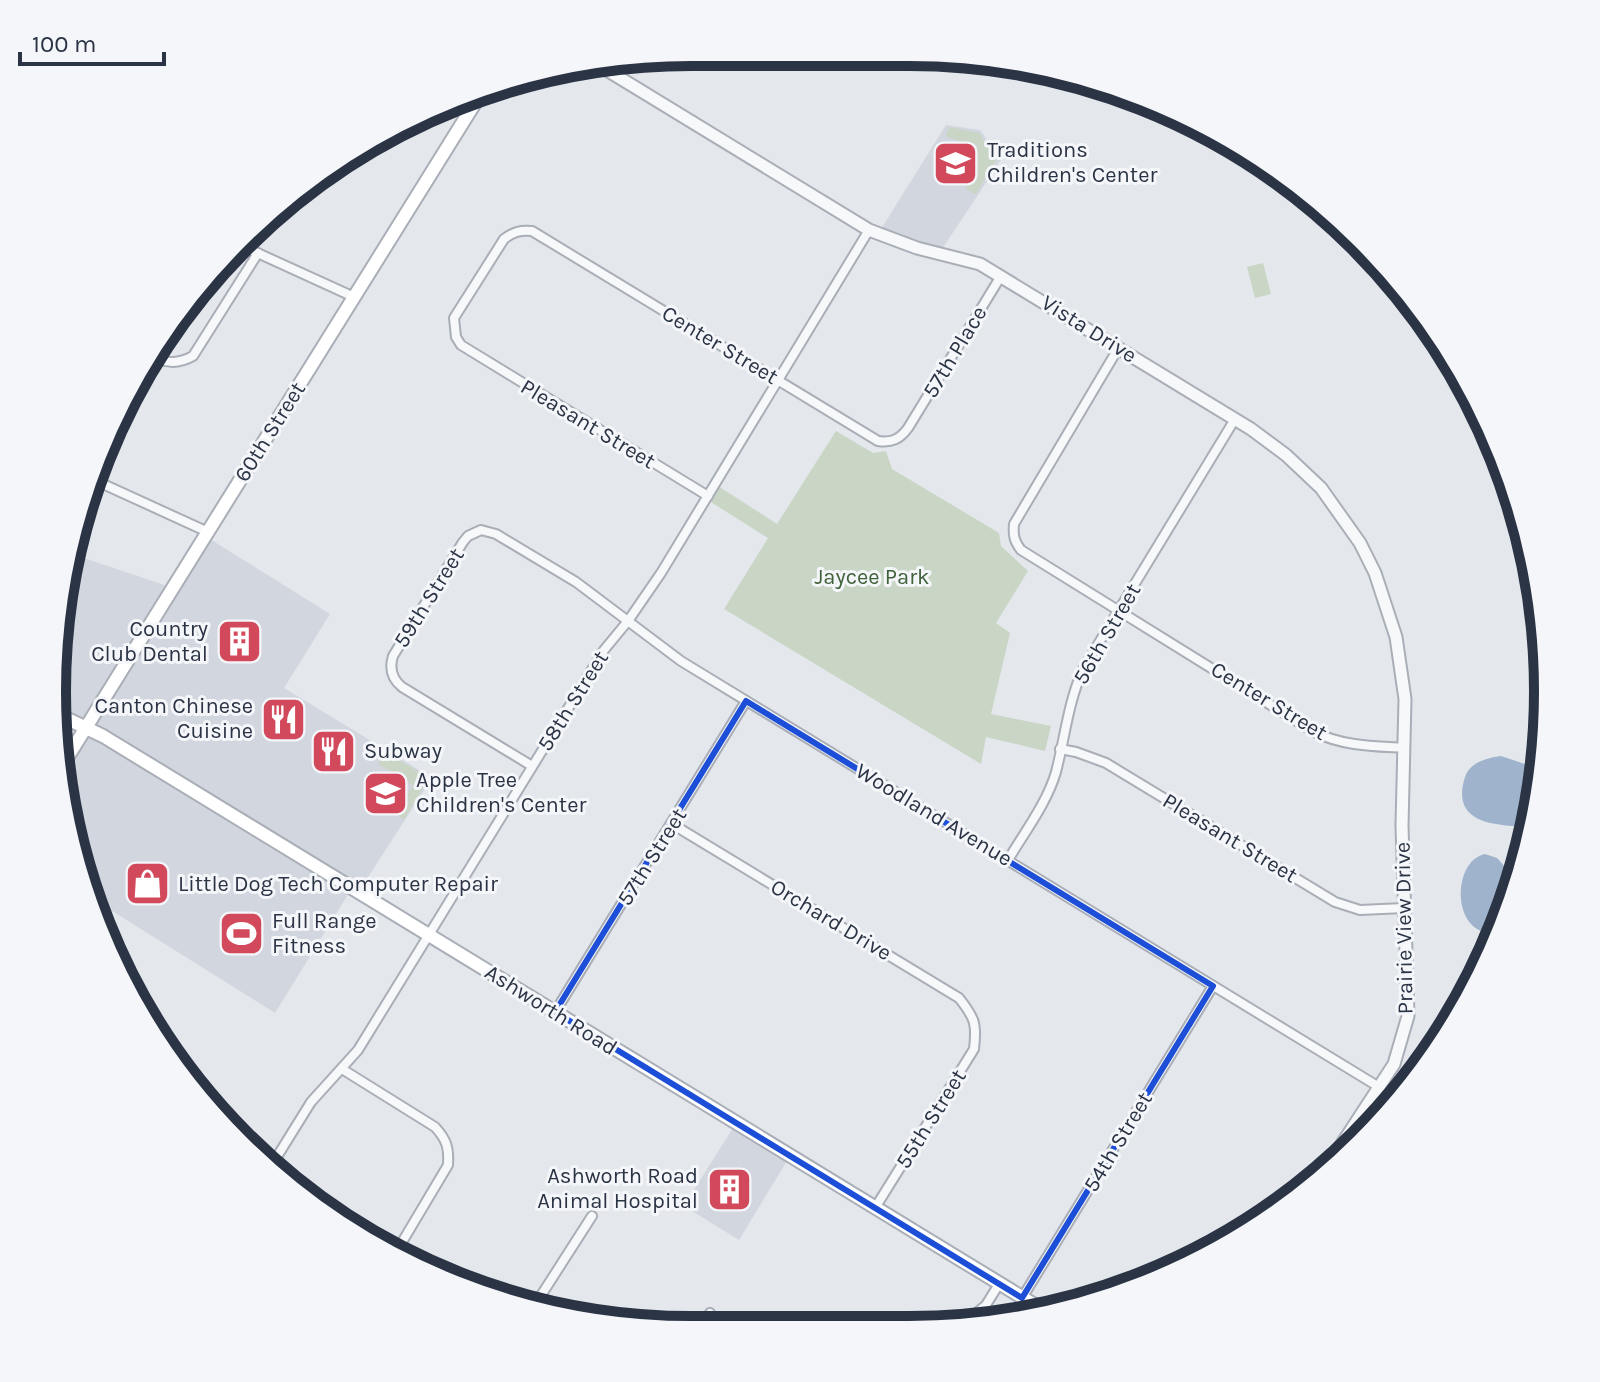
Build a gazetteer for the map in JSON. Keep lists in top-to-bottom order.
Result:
{
  "streets": {
    "main road": ["60th Street", "Ashworth Road"],
    "street": [
      "Vista Drive",
      "Center Street",
      "57th Place",
      "Pleasant Street",
      "59th Street",
      "56th Street",
      "58th Street",
      "Woodland Avenue",
      "57th Street",
      "Orchard Drive",
      "Prairie View Drive",
      "55th Street",
      "54th Street"
    ]
  },
  "crossings": [
    ["Vista Drive", "Center Street"],
    ["Vista Drive", "57th Place"],
    ["Vista Drive", "56th Street"],
    ["Vista Drive", "58th Street"],
    ["Vista Drive", "Prairie View Drive"],
    ["Center Street", "57th Place"],
    ["Center Street", "Pleasant Street"],
    ["Center Street", "56th Street"],
    ["Center Street", "58th Street"],
    ["Center Street", "Prairie View Drive"],
    ["Pleasant Street", "56th Street"],
    ["Pleasant Street", "58th Street"],
    ["Pleasant Street", "Prairie View Drive"],
    ["60th Street", "Ashworth Road"],
    ["59th Street", "58th Street"],
    ["59th Street", "Woodland Avenue"],
    ["56th Street", "Woodland Avenue"],
    ["58th Street", "Woodland Avenue"],
    ["58th Street", "Ashworth Road"],
    ["Woodland Avenue", "57th Street"],
    ["Woodland Avenue", "Prairie View Drive"],
    ["Woodland Avenue", "54th Street"],
    ["57th Street", "Orchard Drive"],
    ["57th Street", "Ashworth Road"],
    ["Orchard Drive", "55th Street"],
    ["Ashworth Road", "55th Street"],
    ["Ashworth Road", "54th Street"]
  ],
  "parks": ["Jaycee Park"],
  "places": {
    "school or university": ["Traditions Children's Center", "Apple Tree Children's Center"],
    "building": ["Country Club Dental", "Ashworth Road Animal Hospital"],
    "restaurant": ["Canton Chinese Cuisine", "Subway"],
    "shop": ["Little Dog Tech Computer Repair"],
    "sports": ["Full Range Fitness"]
  },
  "scale_bar": "100 m"
}
